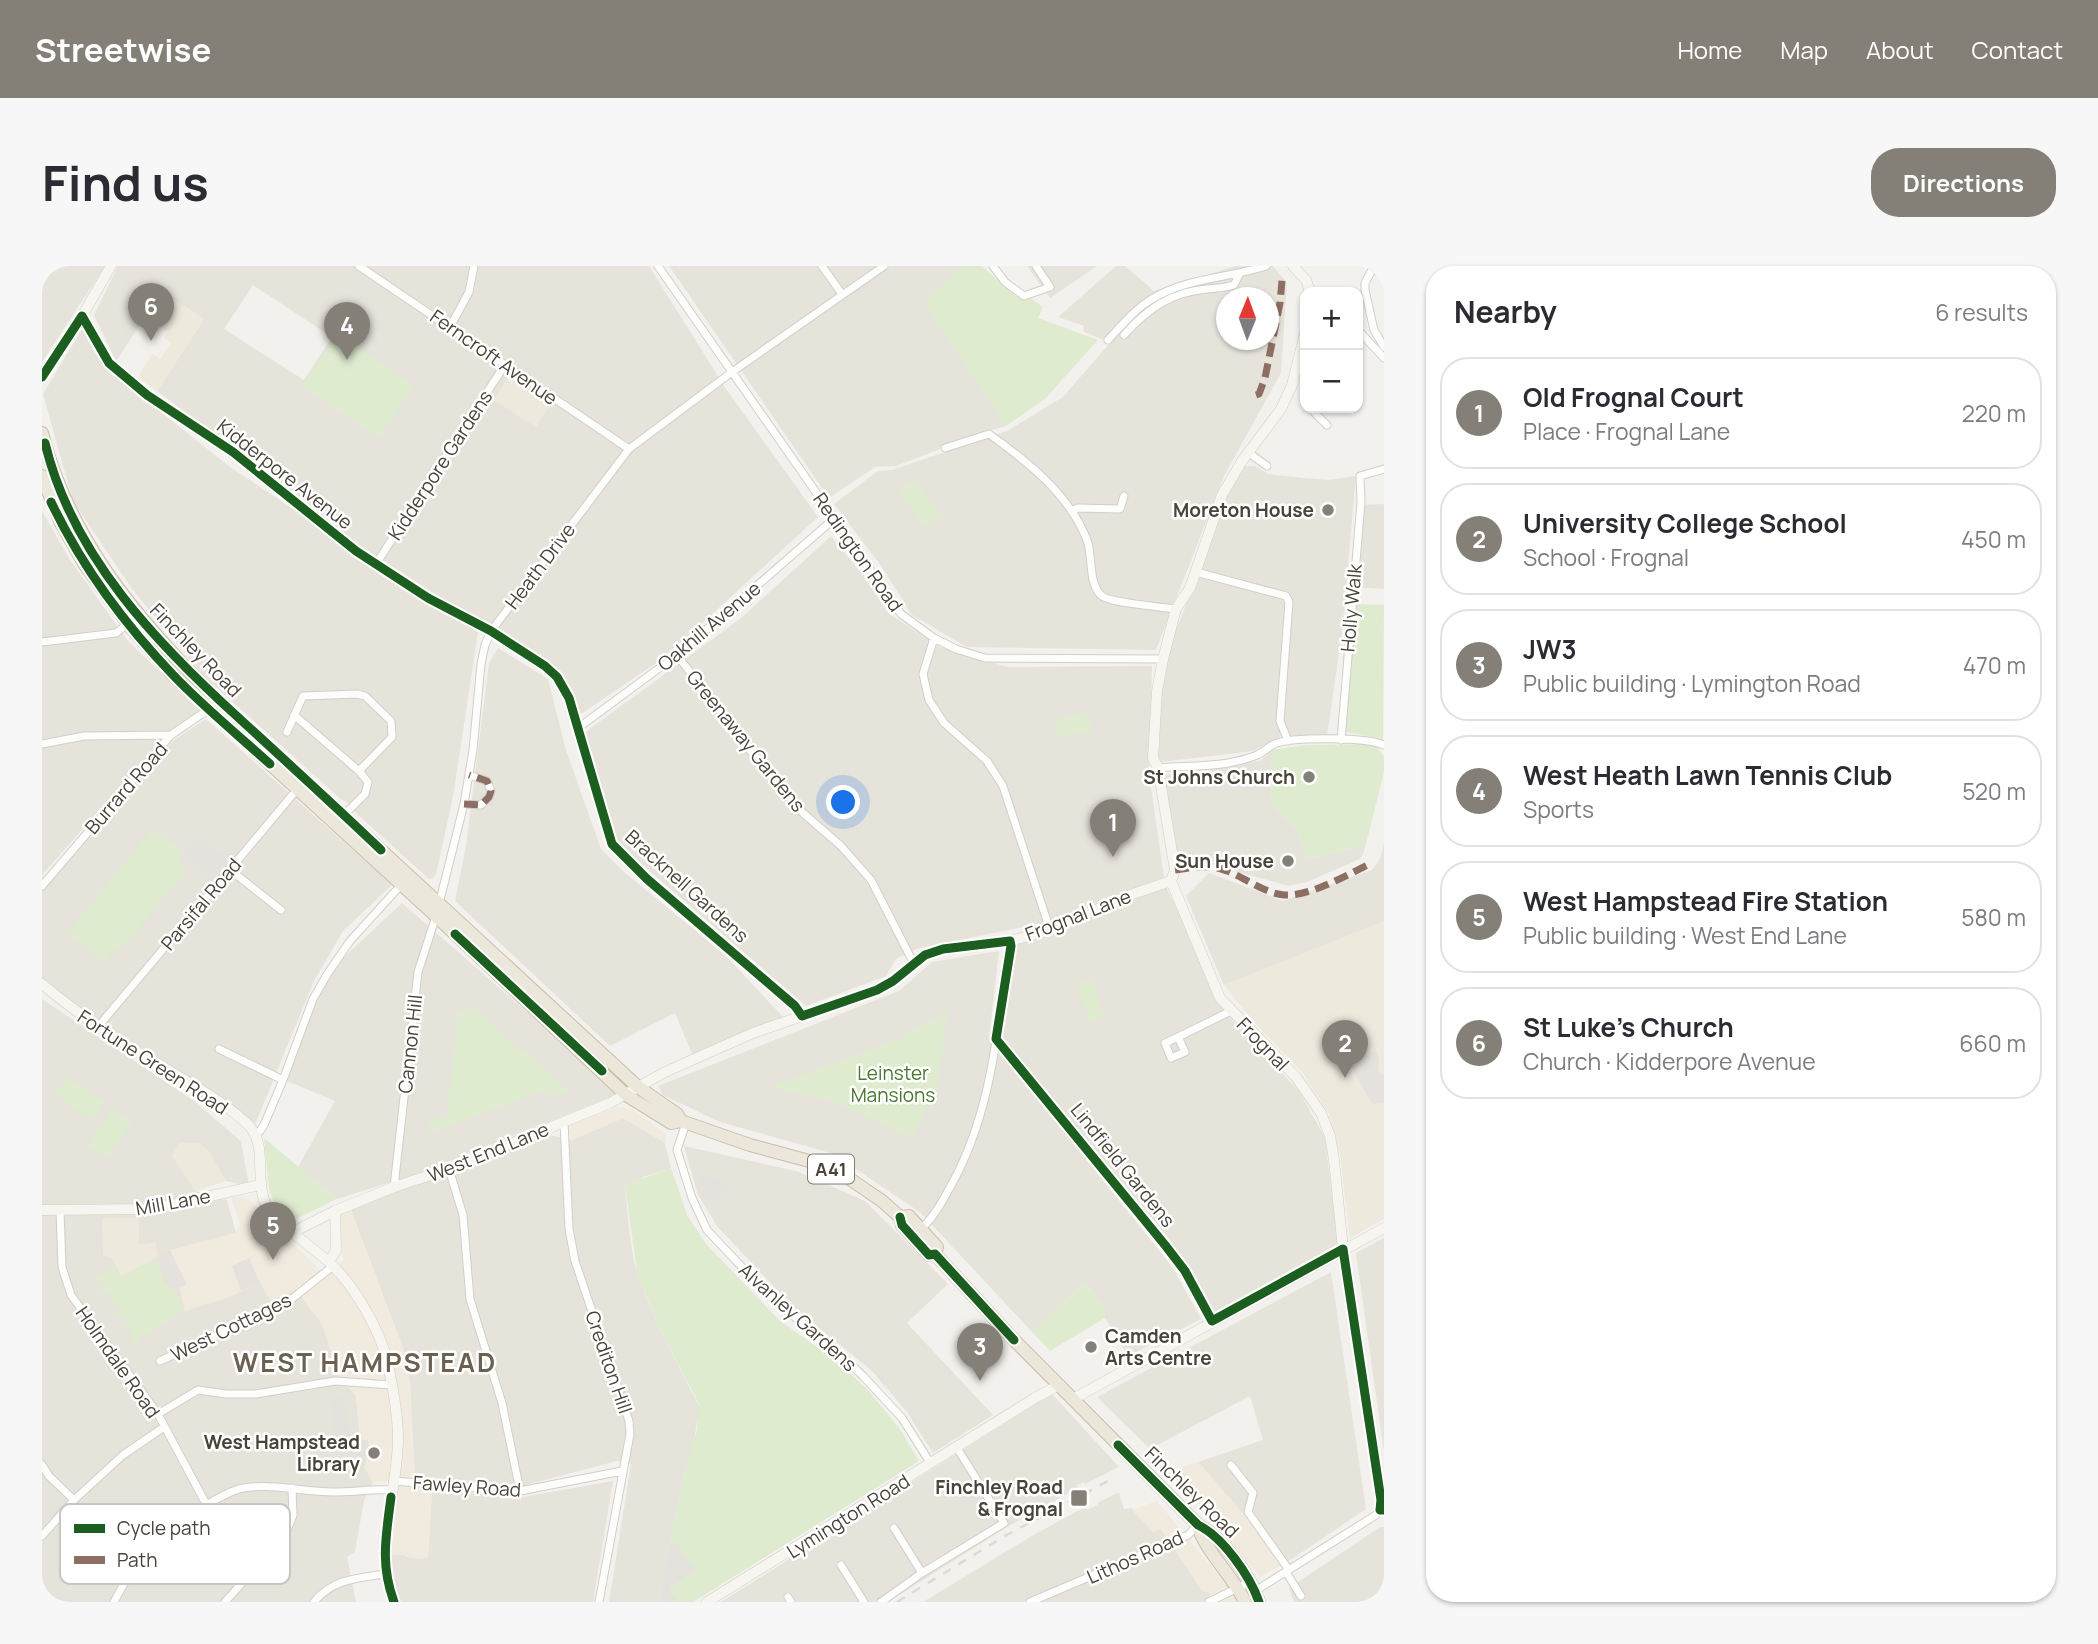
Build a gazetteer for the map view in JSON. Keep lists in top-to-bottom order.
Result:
{
  "streets": {
    "highway": ["Finchley Road", "A41"],
    "street": [
      "Ferncroft Avenue",
      "Kidderpore Gardens",
      "Kidderpore Avenue",
      "Redington Road",
      "Heath Drive",
      "Holly Walk",
      "Oakhill Avenue",
      "Greenaway Gardens",
      "Burrard Road",
      "Bracknell Gardens",
      "Parsifal Road",
      "Frognal Lane",
      "Cannon Hill",
      "Frognal",
      "Fortune Green Road",
      "West End Lane",
      "Lindfield Gardens",
      "Mill Lane",
      "Alvanley Gardens",
      "West Cottages",
      "Holmdale Road",
      "Crediton Hill",
      "Fawley Road",
      "Lymington Road",
      "Lithos Road"
    ]
  },
  "crossings": [
    ["Ferncroft Avenue", "Kidderpore Gardens"],
    ["Ferncroft Avenue", "Heath Drive"],
    ["Kidderpore Gardens", "Kidderpore Avenue"],
    ["Kidderpore Avenue", "Heath Drive"],
    ["Kidderpore Avenue", "Bracknell Gardens"],
    ["Redington Road", "Heath Drive"],
    ["Redington Road", "Oakhill Avenue"],
    ["Redington Road", "Frognal"],
    ["Heath Drive", "Finchley Road"],
    ["Heath Drive", "Bracknell Gardens"],
    ["Heath Drive", "Cannon Hill"],
    ["Oakhill Avenue", "Greenaway Gardens"],
    ["Oakhill Avenue", "Bracknell Gardens"],
    ["Finchley Road", "Burrard Road"],
    ["Finchley Road", "Parsifal Road"],
    ["Finchley Road", "Frognal Lane"],
    ["Finchley Road", "Cannon Hill"],
    ["Finchley Road", "Frognal"],
    ["Finchley Road", "West End Lane"],
    ["Finchley Road", "Alvanley Gardens"],
    ["Finchley Road", "Lymington Road"],
    ["Finchley Road", "Lithos Road"],
    ["Greenaway Gardens", "Frognal Lane"],
    ["Bracknell Gardens", "Frognal Lane"],
    ["Parsifal Road", "Fortune Green Road"],
    ["Frognal Lane", "Frognal"],
    ["Frognal Lane", "West End Lane"],
    ["Cannon Hill", "West End Lane"],
    ["West End Lane", "Crediton Hill"],
    ["Mill Lane", "Holmdale Road"],
    ["Alvanley Gardens", "Lymington Road"],
    ["Holmdale Road", "Fawley Road"],
    ["Crediton Hill", "Fawley Road"]
  ],
  "districts": ["WEST HAMPSTEAD"],
  "parks": ["Leinster Mansions"],
  "places": {
    "other": [
      "Moreton House",
      "St Johns Church",
      "Sun House",
      "Camden Arts Centre",
      "West Hampstead Library"
    ],
    "transit": ["Finchley Road & Frognal"]
  },
  "legend": ["Cycle path", "Path"],
  "north": "top",
  "page": {
    "header": "Streetwise",
    "nav": [
      "Home",
      "Map",
      "About",
      "Contact"
    ],
    "buttons": "Directions",
    "title": "Find us",
    "heading": ["Nearby", "6 results"],
    "pins": [
      "6",
      "4",
      "1",
      "2",
      "5",
      "3"
    ],
    "map_buttons": ["+", "−"],
    "list": [
      {
        "mark": "1",
        "name": "Old Frognal Court",
        "note": "Place · Frognal Lane",
        "value": "220 m"
      },
      {
        "mark": "2",
        "name": "University College School",
        "note": "School · Frognal",
        "value": "450 m"
      },
      {
        "mark": "3",
        "name": "JW3",
        "note": "Public building · Lymington Road",
        "value": "470 m"
      },
      {
        "mark": "4",
        "name": "West Heath Lawn Tennis Club",
        "note": "Sports",
        "value": "520 m"
      },
      {
        "mark": "5",
        "name": "West Hampstead Fire Station",
        "note": "Public building · West End Lane",
        "value": "580 m"
      },
      {
        "mark": "6",
        "name": "St Luke's Church",
        "note": "Church · Kidderpore Avenue",
        "value": "660 m"
      }
    ]
  }
}
